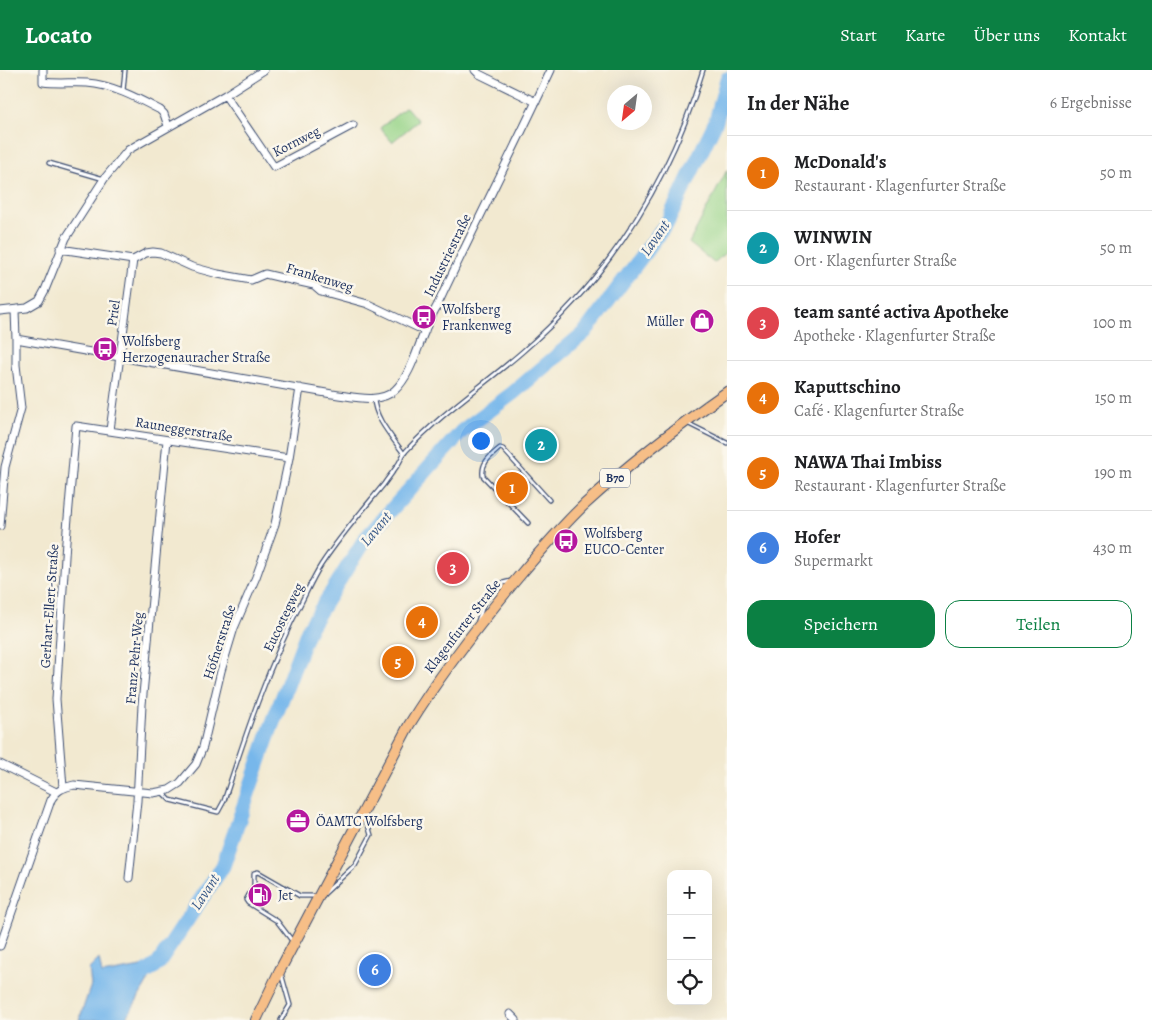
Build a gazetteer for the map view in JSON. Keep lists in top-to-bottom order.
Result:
{
  "streets": {
    "main road": ["B70", "Klagenfurter Straße"],
    "street": [
      "Kornweg",
      "Industriestraße",
      "Frankenweg",
      "Priel",
      "Rauneggerstraße",
      "Gerhart-Ellert-Straße",
      "Höfnerstraße",
      "Franz-Pehr-Weg"
    ],
    "lane": ["Eucostegweg"]
  },
  "crossings": [
    ["Industriestraße", "Frankenweg"],
    ["Frankenweg", "Priel"],
    ["Priel", "Rauneggerstraße"],
    ["Rauneggerstraße", "Gerhart-Ellert-Straße"],
    ["Rauneggerstraße", "Höfnerstraße"],
    ["Rauneggerstraße", "Franz-Pehr-Weg"],
    ["Gerhart-Ellert-Straße", "Höfnerstraße"],
    ["Eucostegweg", "Höfnerstraße"],
    ["Höfnerstraße", "Franz-Pehr-Weg"]
  ],
  "water": ["Lavant"],
  "places": {
    "bus stop": ["Wolfsberg Frankenweg", "Wolfsberg Herzogenauracher Straße", "Wolfsberg EUCO-Center"],
    "shop": ["Müller"],
    "office": ["ÖAMTC Wolfsberg"],
    "fuel station": ["Jet"]
  },
  "north": "bottom left",
  "page": {
    "header": "Locato",
    "nav": [
      "Start",
      "Karte",
      "Über uns",
      "Kontakt"
    ],
    "heading": ["In der Nähe", "6 Ergebnisse"],
    "list": [
      {
        "mark": "1",
        "name": "McDonald's",
        "note": "Restaurant · Klagenfurter Straße",
        "value": "50 m"
      },
      {
        "mark": "2",
        "name": "WINWIN",
        "note": "Ort · Klagenfurter Straße",
        "value": "50 m"
      },
      {
        "mark": "3",
        "name": "team santé activa Apotheke",
        "note": "Apotheke · Klagenfurter Straße",
        "value": "100 m"
      },
      {
        "mark": "4",
        "name": "Kaputtschino",
        "note": "Café · Klagenfurter Straße",
        "value": "150 m"
      },
      {
        "mark": "5",
        "name": "NAWA Thai Imbiss",
        "note": "Restaurant · Klagenfurter Straße",
        "value": "190 m"
      },
      {
        "mark": "6",
        "name": "Hofer",
        "note": "Supermarkt",
        "value": "430 m"
      }
    ],
    "pins": [
      "2",
      "1",
      "3",
      "4",
      "5",
      "6"
    ],
    "buttons": ["Speichern", "Teilen"],
    "map_buttons": ["+", "−"]
  }
}
